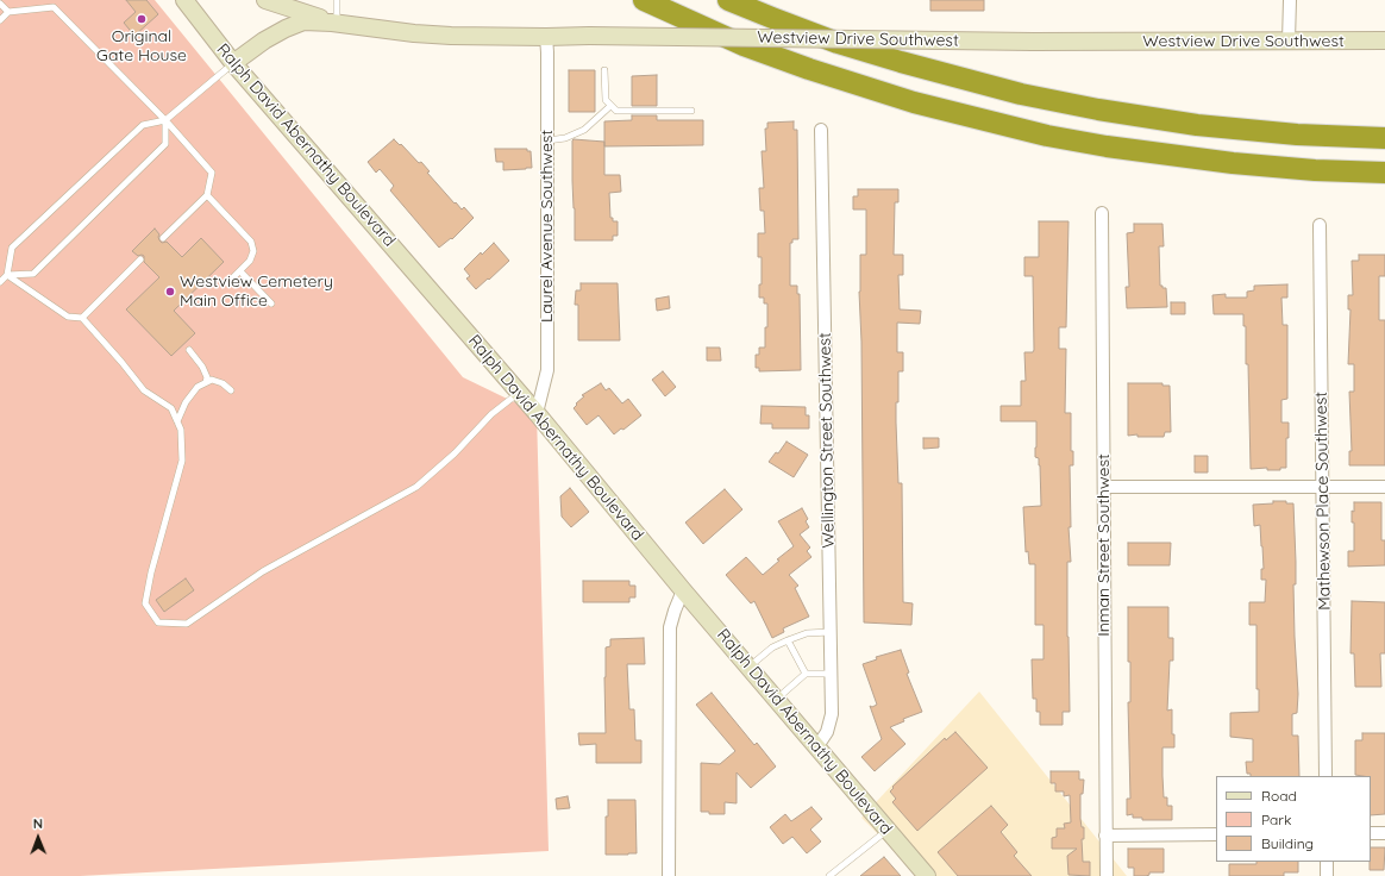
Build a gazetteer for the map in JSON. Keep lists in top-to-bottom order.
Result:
{
  "streets": {
    "street": [
      "Westview Drive Southwest",
      "Ralph David Abernathy Boulevard",
      "Laurel Avenue Southwest",
      "Wellington Street Southwest",
      "Mathewson Place Southwest",
      "Inman Street Southwest"
    ]
  },
  "crossings": [
    ["Westview Drive Southwest", "Ralph David Abernathy Boulevard"],
    ["Westview Drive Southwest", "Laurel Avenue Southwest"],
    ["Ralph David Abernathy Boulevard", "Laurel Avenue Southwest"],
    ["Ralph David Abernathy Boulevard", "Wellington Street Southwest"]
  ],
  "places": ["Original Gate House", "Westview Cemetery Main Office"],
  "legend": ["Road", "Park", "Building"],
  "north": "top"
}
